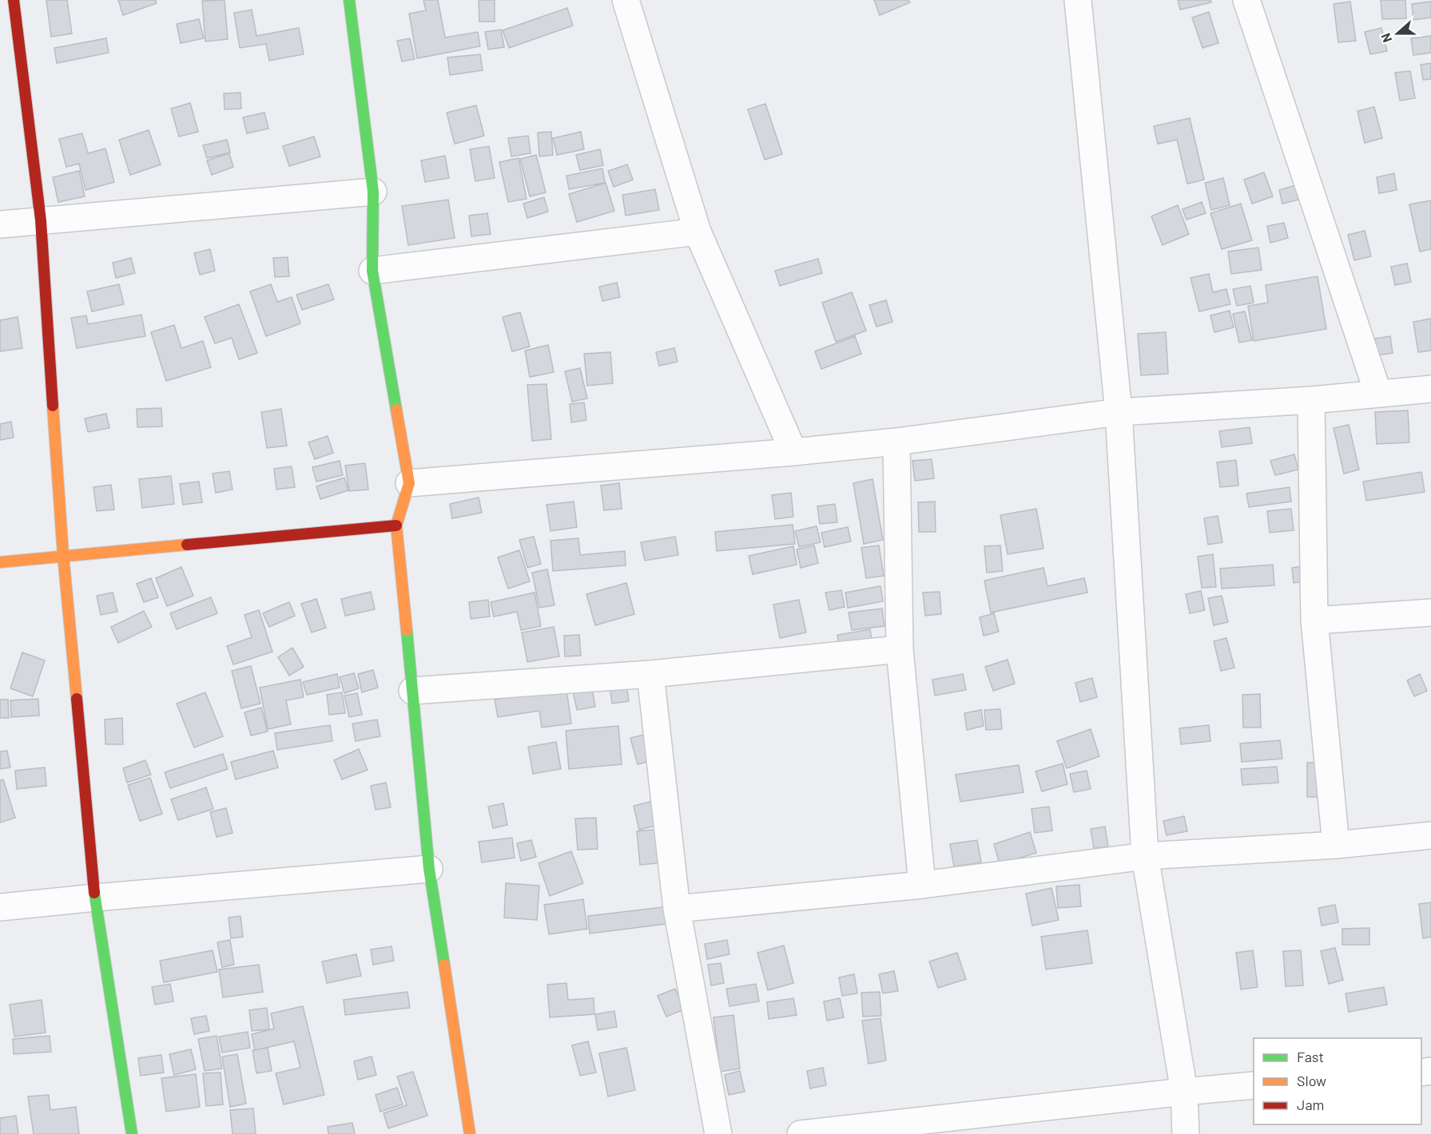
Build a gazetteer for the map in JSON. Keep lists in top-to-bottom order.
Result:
{
  "legend": ["Fast", "Slow", "Jam"],
  "north": "left"
}
